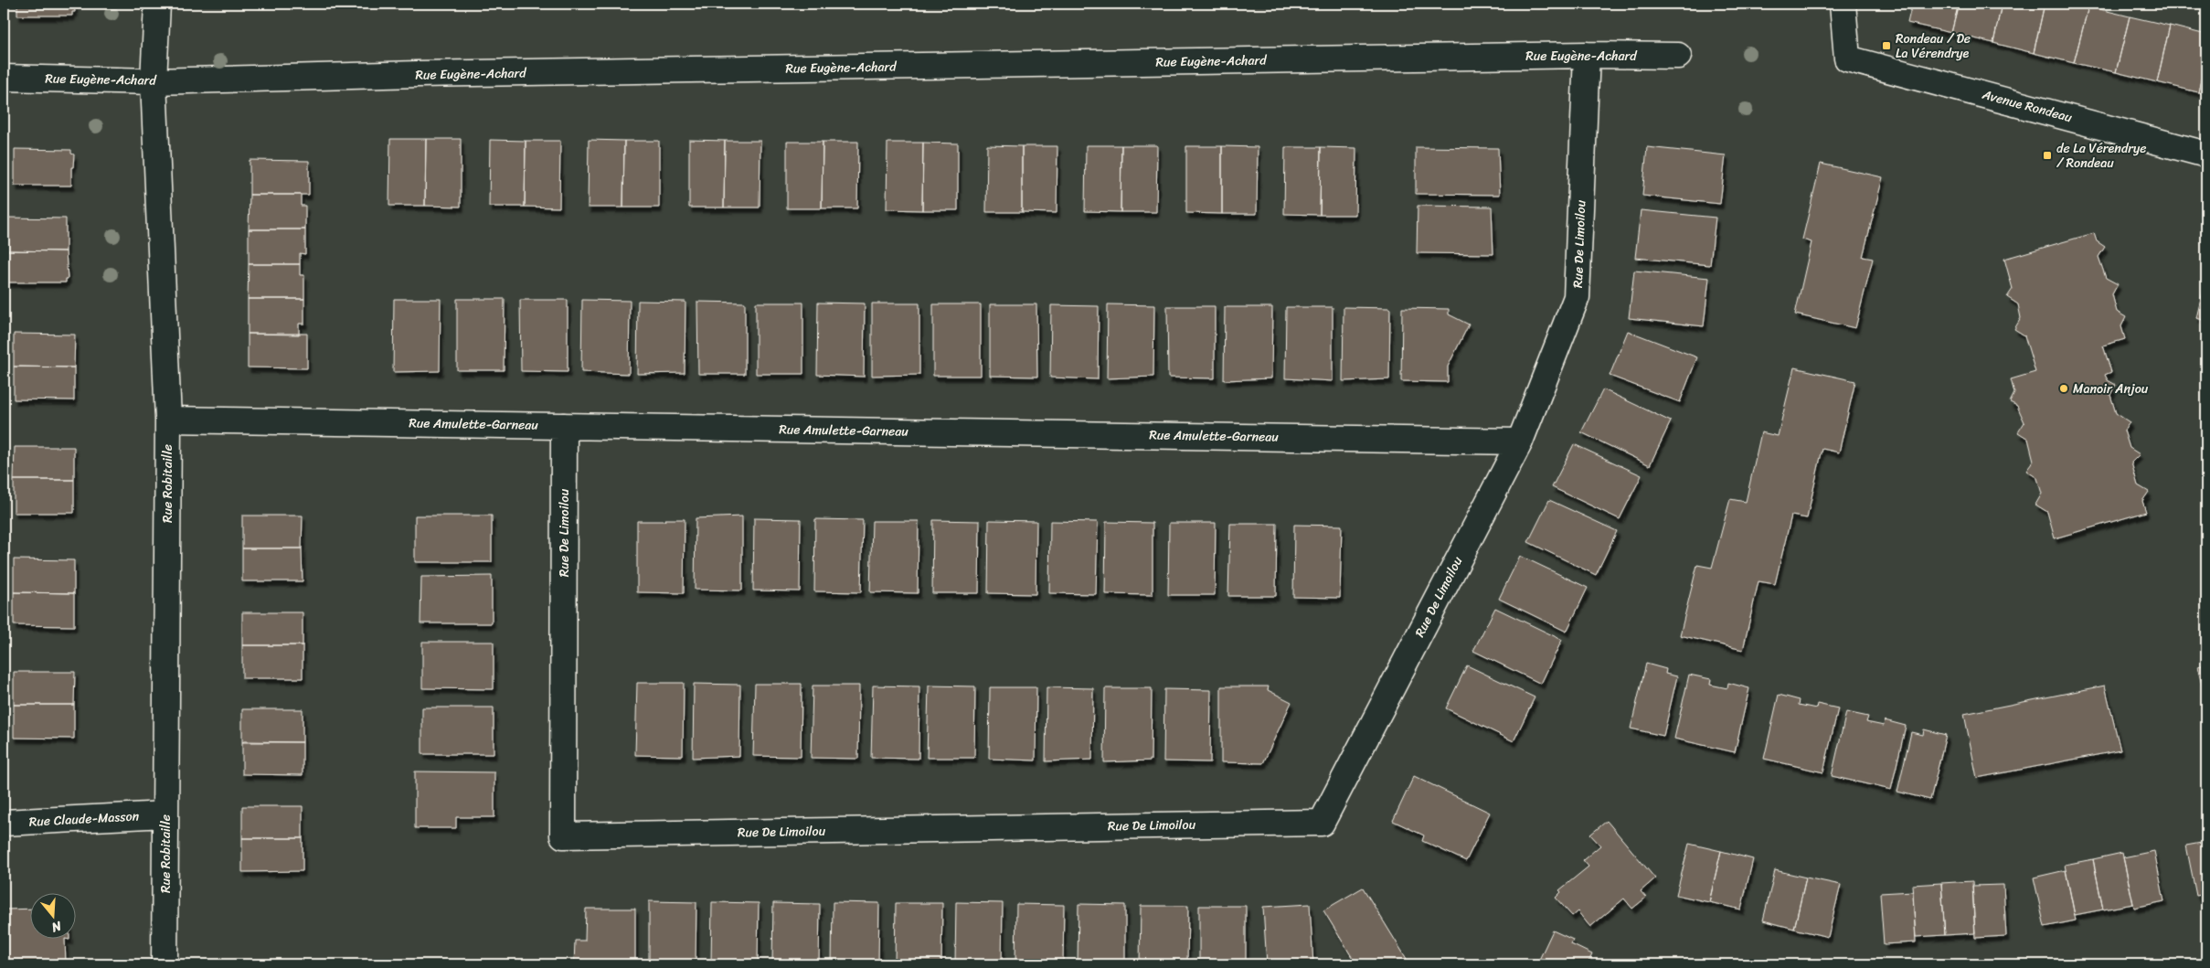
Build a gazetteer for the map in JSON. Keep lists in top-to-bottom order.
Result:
{
  "streets": {
    "street": [
      "Rue Eugène-Achard",
      "Avenue Rondeau",
      "Rue De Limoilou",
      "Rue Amulette-Garneau",
      "Rue Robitaille",
      "Rue Claude-Masson"
    ]
  },
  "crossings": [
    ["Rue Eugène-Achard", "Rue De Limoilou"],
    ["Rue Eugène-Achard", "Rue Robitaille"],
    ["Rue De Limoilou", "Rue Amulette-Garneau"],
    ["Rue Amulette-Garneau", "Rue Robitaille"],
    ["Rue Robitaille", "Rue Claude-Masson"]
  ],
  "places": {
    "transit": ["Rondeau / De La Vérendrye", "de La Vérendrye / Rondeau"],
    "other": ["Manoir Anjou"]
  },
  "north": "bottom"
}
